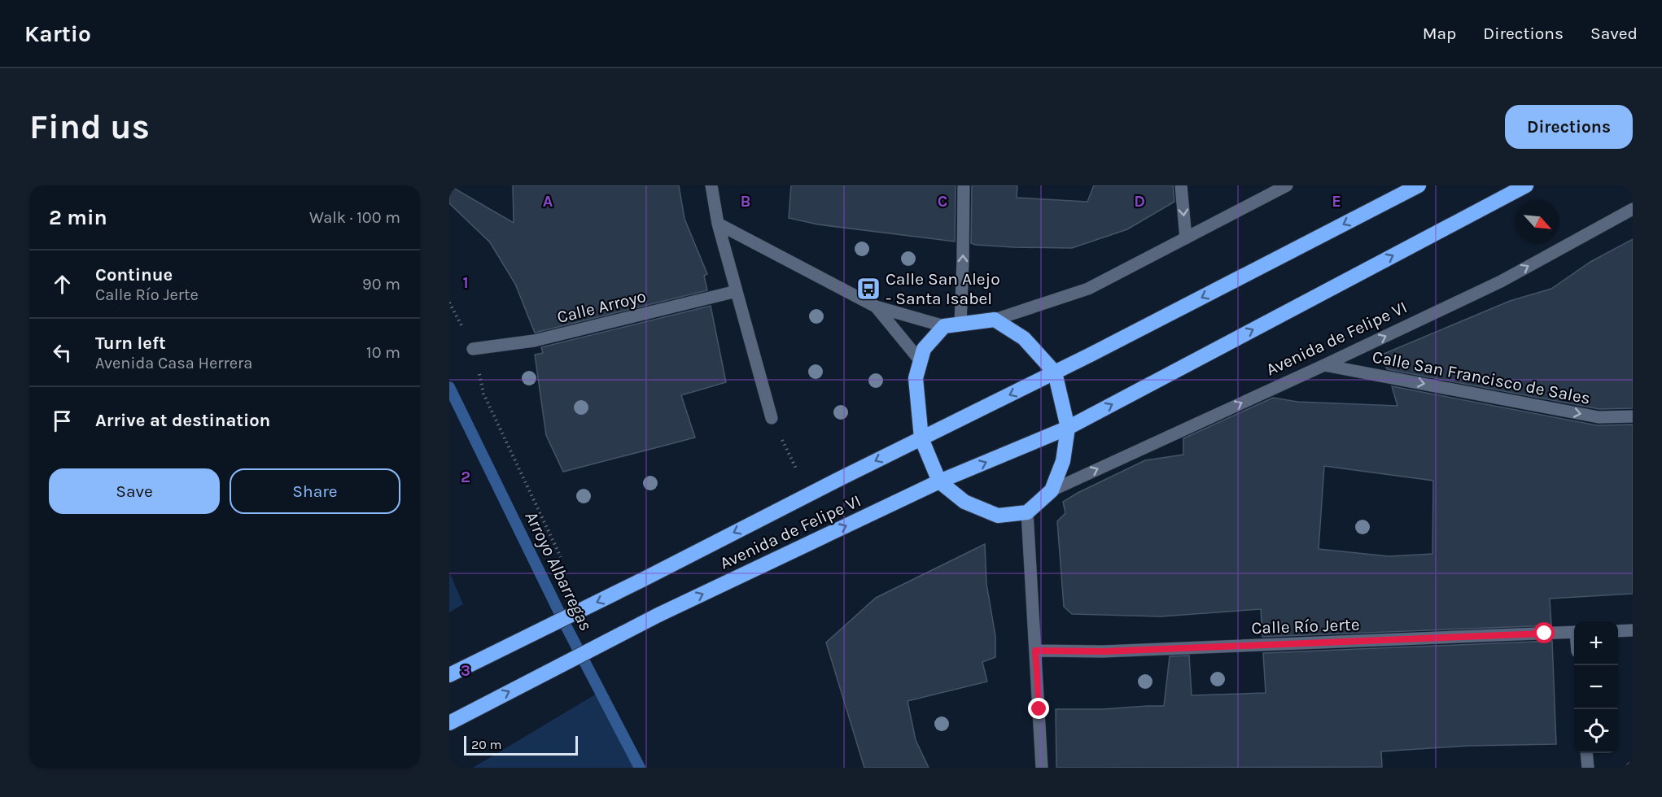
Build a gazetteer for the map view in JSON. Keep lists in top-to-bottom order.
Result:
{
  "streets": {
    "highway": ["Avenida de Felipe VI"],
    "street": ["Calle Arroyo", "Calle San Francisco de Sales", "Calle Río Jerte"]
  },
  "crossings": [
    ["Avenida de Felipe VI", "Calle San Francisco de Sales"]
  ],
  "one_way": ["Calle San Francisco de Sales"],
  "water": ["Arroyo Albarregas"],
  "places": {
    "bus stop": ["Calle San Alejo - Santa Isabel"]
  },
  "scale_bar": "20 m",
  "north": "bottom right",
  "page": {
    "header": "Kartio",
    "nav": ["Map", "Directions", "Saved"],
    "buttons": [
      "Directions",
      ["Save", "Share"]
    ],
    "title": "Find us",
    "heading": ["2 min", "Walk · 100 m"],
    "list": [
      ["Continue", "Calle Río Jerte", "90 m"],
      ["Turn left", "Avenida Casa Herrera", "10 m"],
      "Arrive at destination"
    ],
    "map_buttons": ["+", "−"],
    "scale": "20 m"
  },
  "grid": {
    "columns": [
      "A",
      "B",
      "C",
      "D",
      "E"
    ],
    "rows": ["1", "2", "3"]
  }
}
